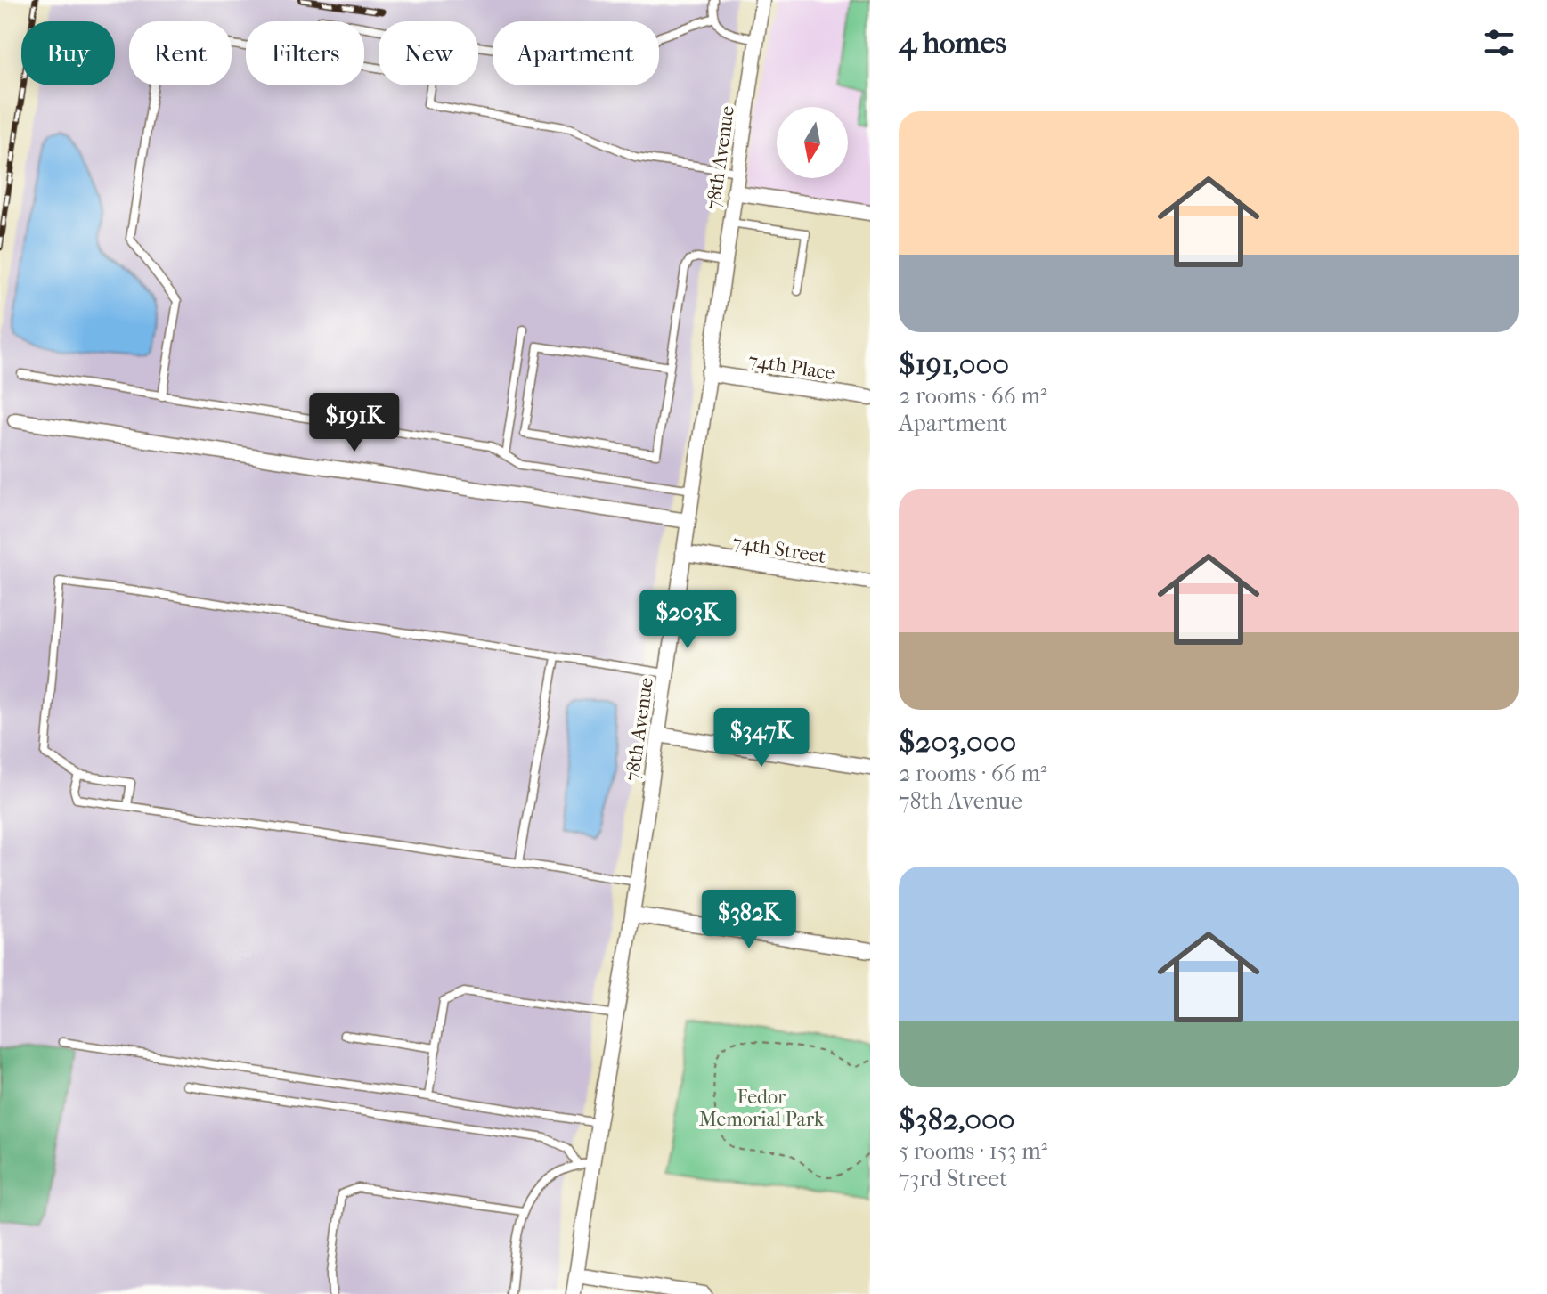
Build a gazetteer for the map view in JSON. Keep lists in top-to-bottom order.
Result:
{
  "streets": {
    "street": ["78th Avenue", "74th Place", "74th Street"]
  },
  "crossings": [
    ["78th Avenue", "74th Place"],
    ["78th Avenue", "74th Street"]
  ],
  "parks": ["Fedor Memorial Park"],
  "north": "bottom",
  "page": {
    "heading": "4 homes",
    "chip": [
      "Buy",
      "Rent",
      "Filters",
      "New",
      "Apartment"
    ],
    "list": [
      {
        "name": "$191,000",
        "note": "2 rooms · 66 m² · Apartment"
      },
      {
        "name": "$203,000",
        "note": "2 rooms · 66 m² · 78th Avenue"
      },
      {
        "name": "$382,000",
        "note": "5 rooms · 153 m² · 73rd Street"
      }
    ],
    "price": [
      "$191K",
      "$203K",
      "$347K",
      "$382K"
    ]
  }
}
